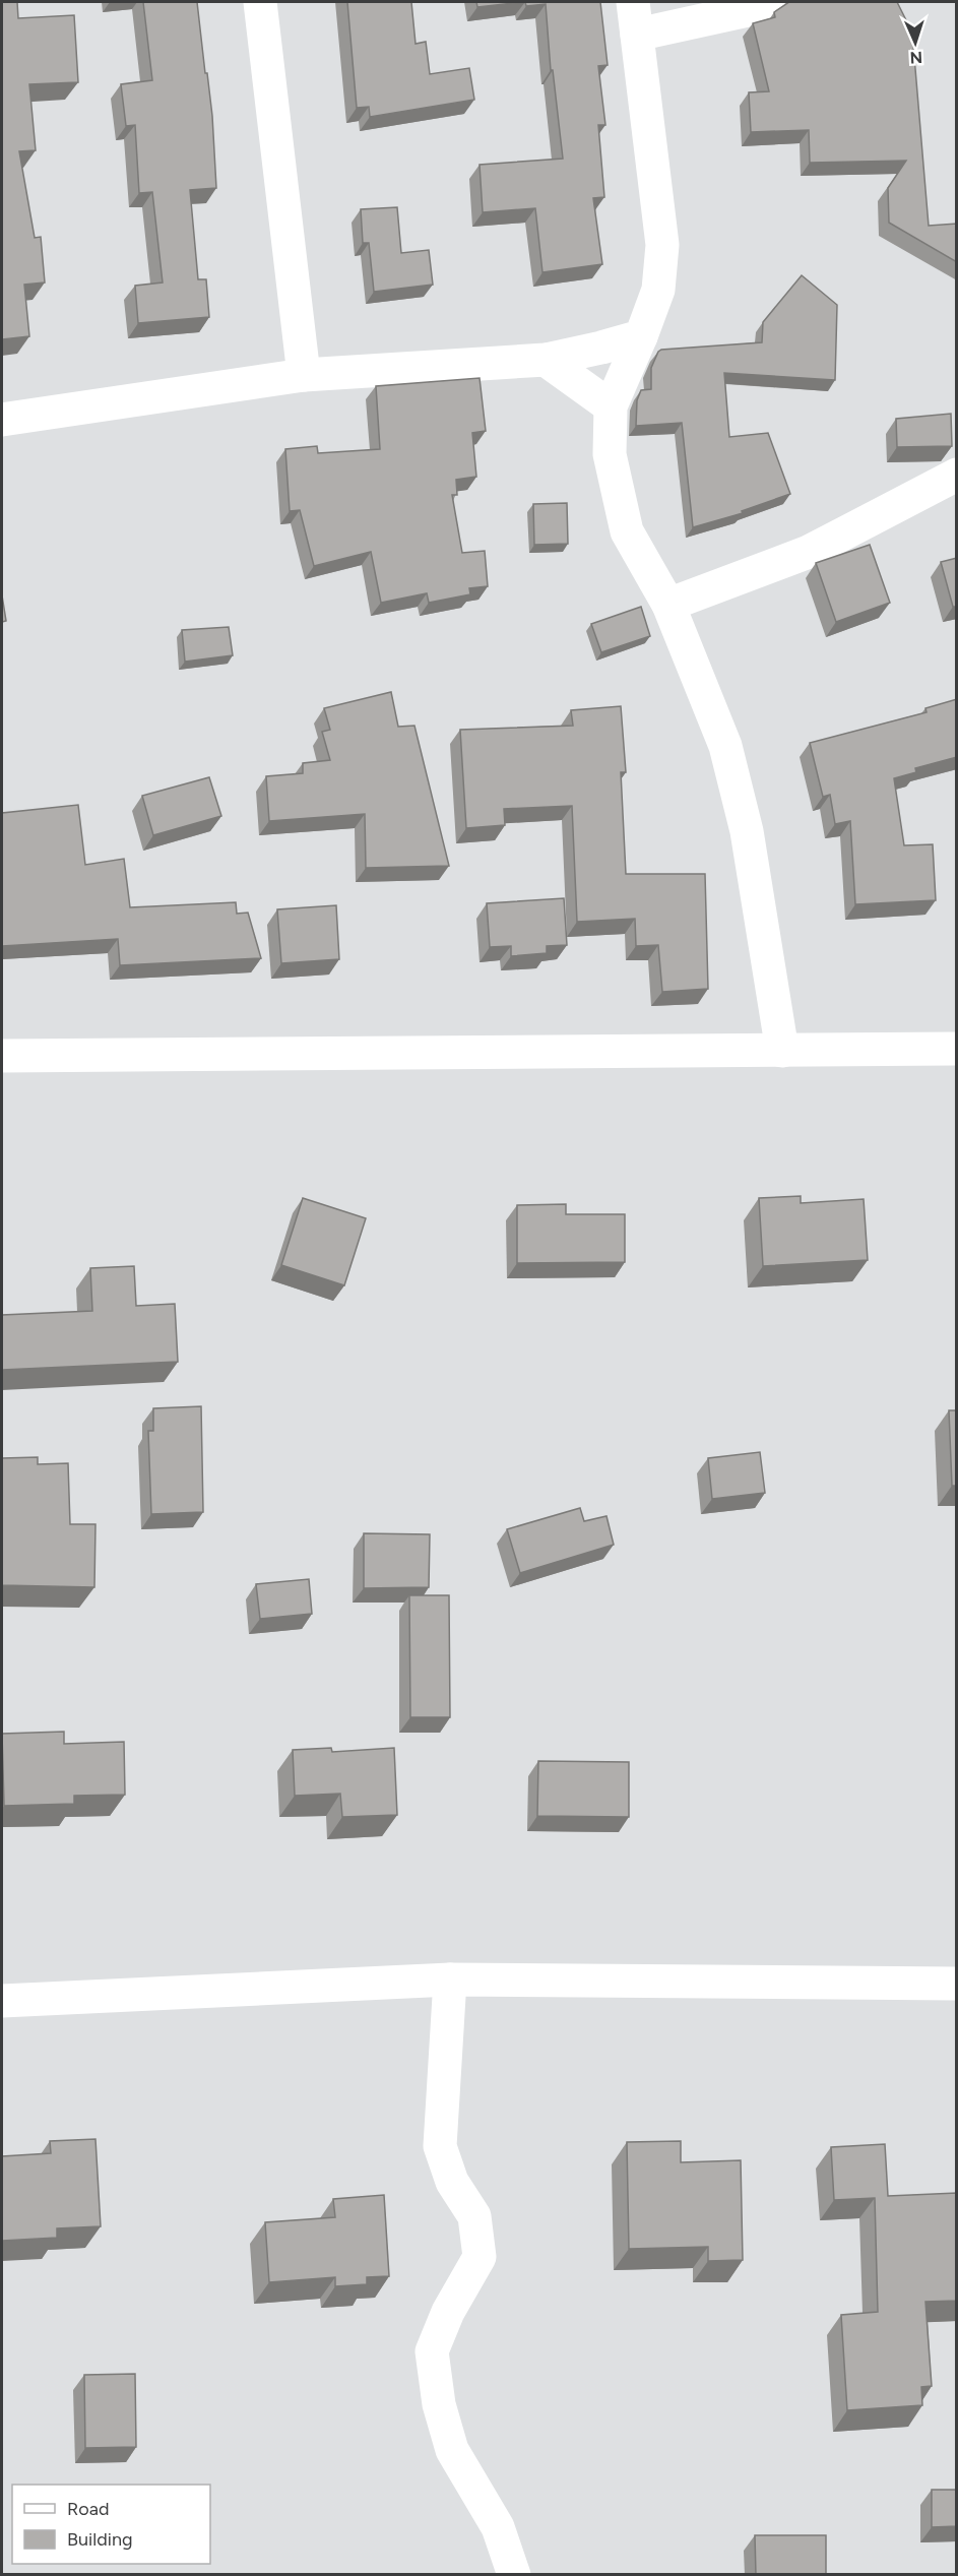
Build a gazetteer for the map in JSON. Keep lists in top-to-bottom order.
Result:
{
  "legend": ["Road", "Building"],
  "north": "bottom"
}
